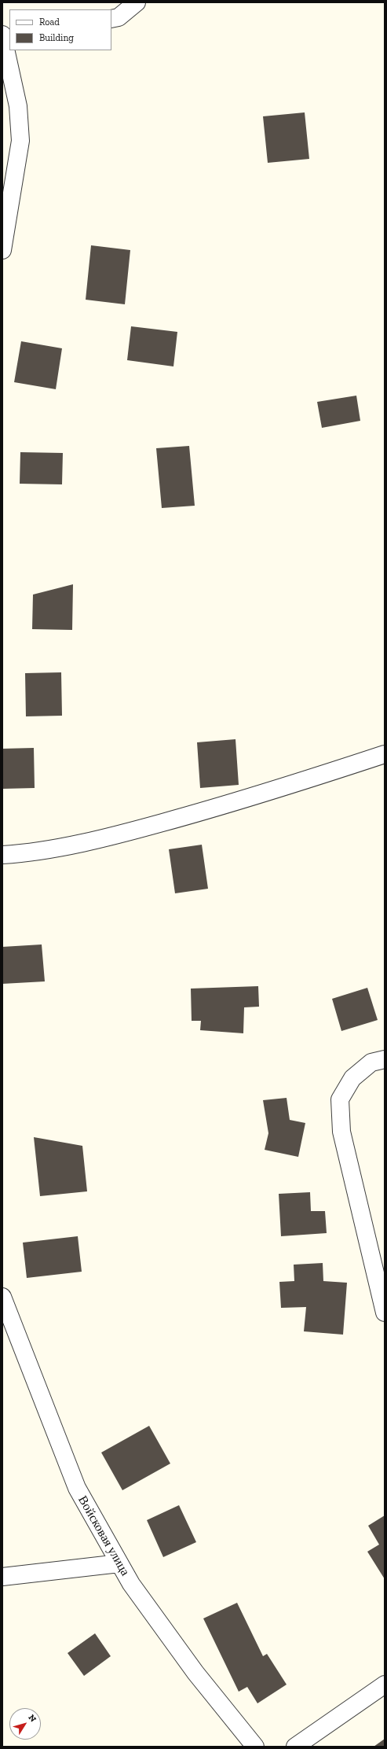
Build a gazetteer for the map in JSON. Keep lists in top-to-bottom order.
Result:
{
  "streets": {
    "street": ["Войсковая улица"]
  },
  "legend": ["Road", "Building"],
  "north": "top right"
}
